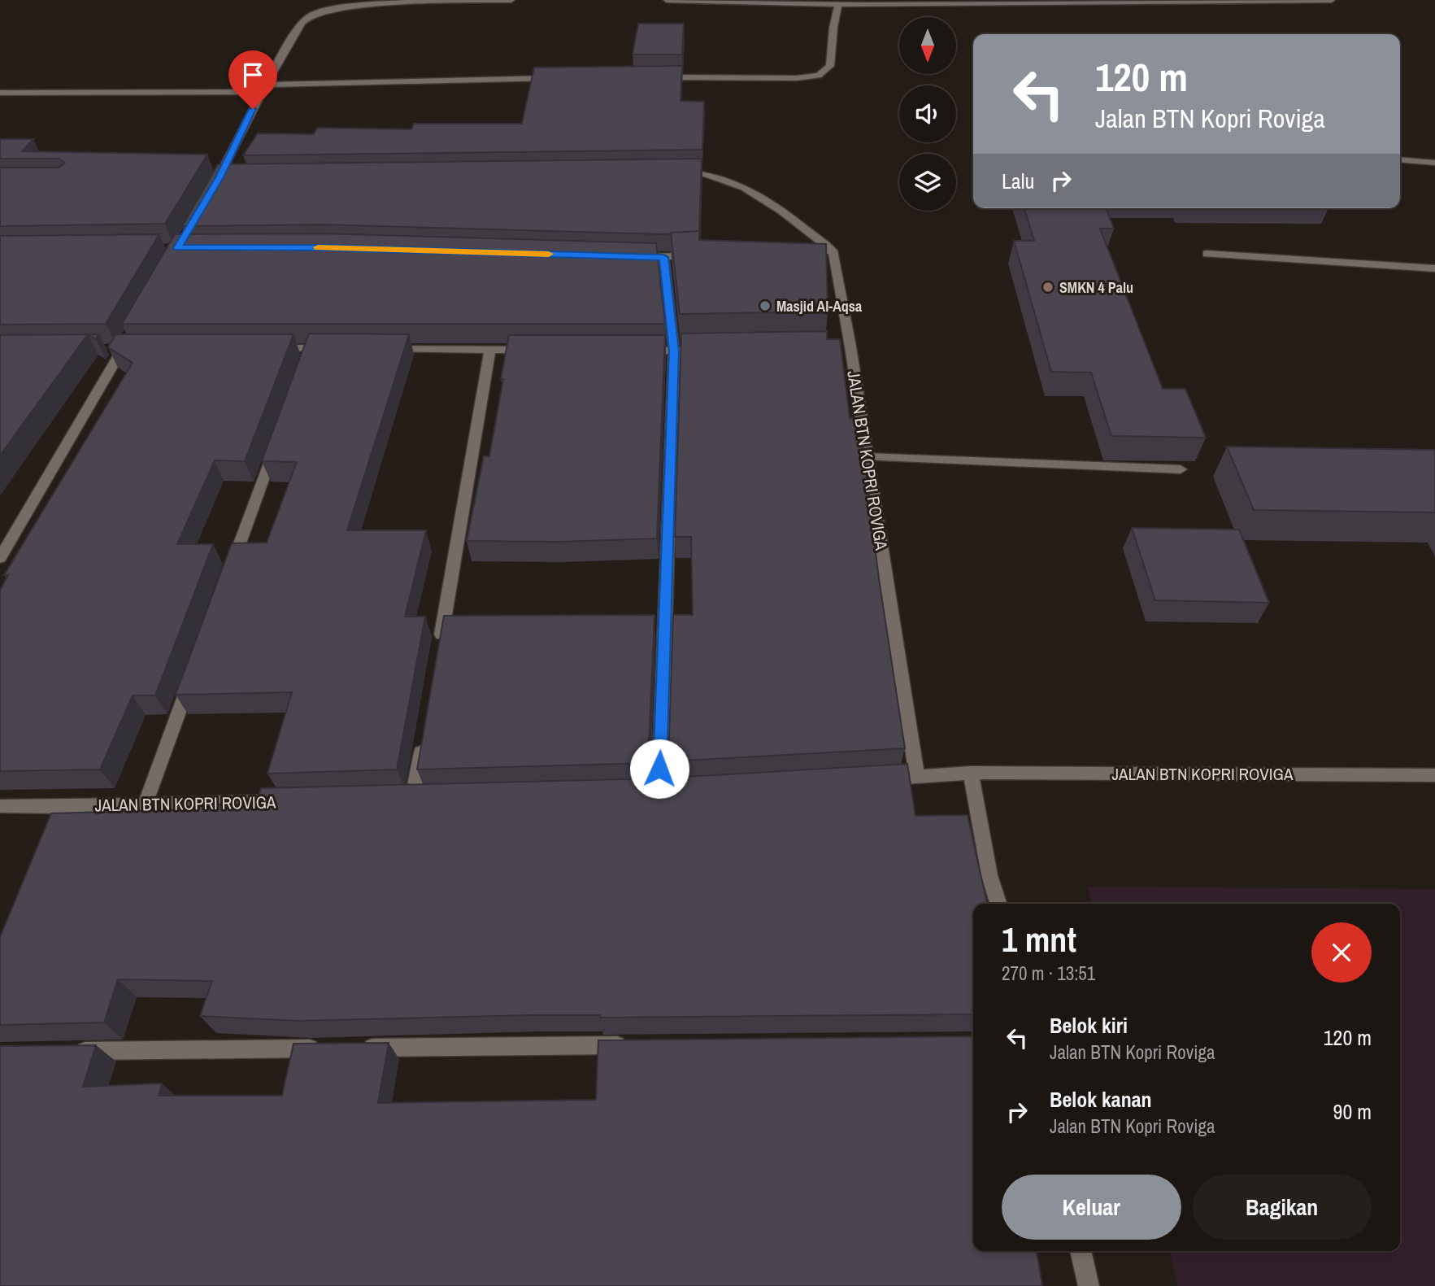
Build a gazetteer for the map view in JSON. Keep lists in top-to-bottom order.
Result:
{
  "streets": {
    "street": ["JALAN BTN KOPRI ROVIGA"]
  },
  "places": ["SMKN 4 Palu", "Masjid Al-Aqsa"],
  "north": "bottom",
  "page": {
    "turn": ["120 m", "Jalan BTN Kopri Roviga"],
    "then": "Lalu",
    "heading": ["1 mnt", "270 m · 13:51"],
    "list": [
      {
        "name": "Belok kiri",
        "note": "Jalan BTN Kopri Roviga",
        "value": "120 m"
      },
      {
        "name": "Belok kanan",
        "note": "Jalan BTN Kopri Roviga",
        "value": "90 m"
      }
    ],
    "buttons": ["Keluar", "Bagikan"]
  }
}
